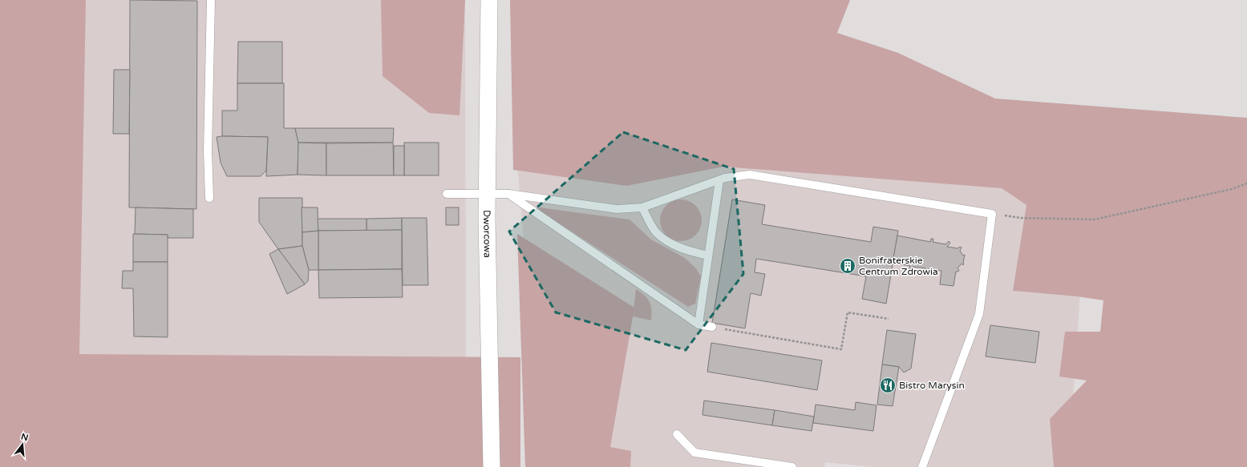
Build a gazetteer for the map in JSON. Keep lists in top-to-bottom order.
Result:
{
  "streets": {
    "street": ["Dworcowa"]
  },
  "places": {
    "building": ["Bonifraterskie Centrum Zdrowia"],
    "restaurant": ["Bistro Marysin"]
  },
  "north": "top"
}
